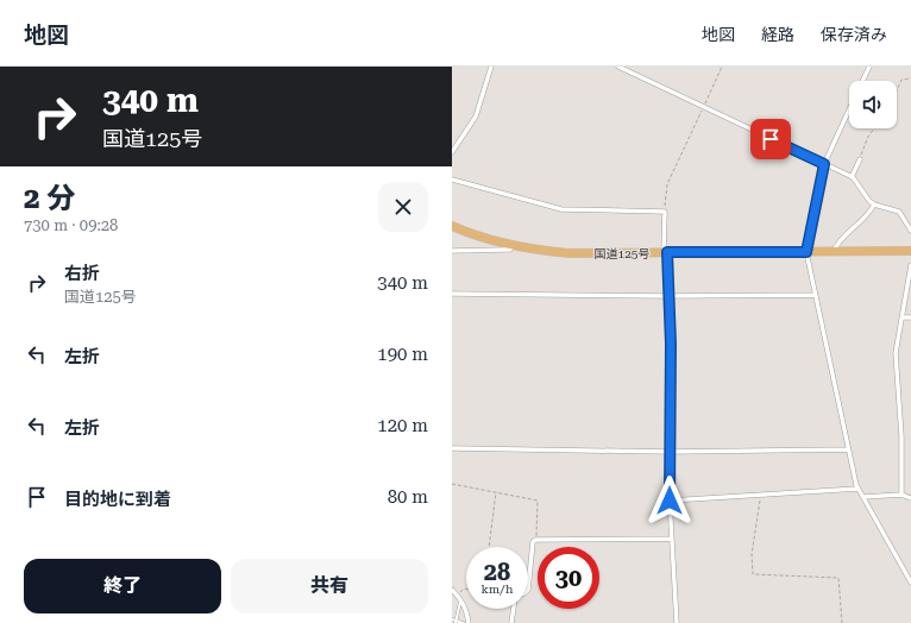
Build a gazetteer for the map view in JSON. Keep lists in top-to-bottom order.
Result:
{
  "streets": {
    "highway": ["国道125号"]
  },
  "page": {
    "header": "地図",
    "nav": ["地図", "経路", "保存済み"],
    "turn": ["340 m", "国道125号"],
    "heading": ["2 分", "730 m · 09:28"],
    "list": [
      {
        "name": "右折",
        "note": "国道125号",
        "value": "340 m"
      },
      {
        "name": "左折",
        "value": "190 m"
      },
      {
        "name": "左折",
        "value": "120 m"
      },
      {
        "name": "目的地に到着",
        "value": "80 m"
      }
    ],
    "speed": "28 km/h",
    "limit": "30",
    "buttons": ["終了", "共有"]
  }
}
